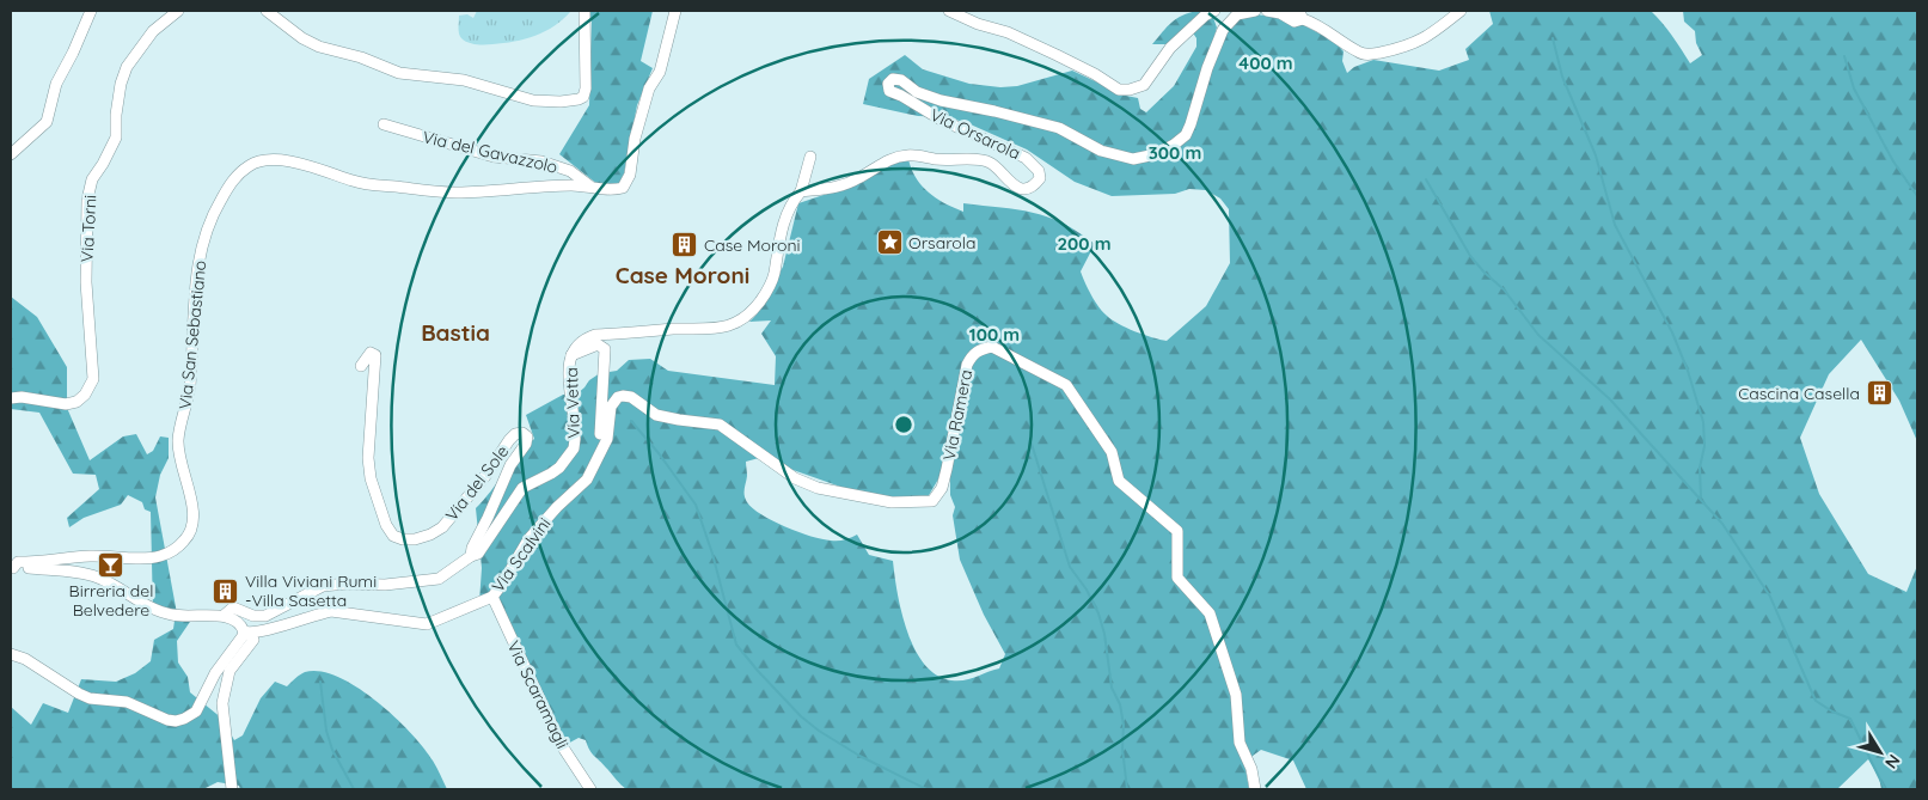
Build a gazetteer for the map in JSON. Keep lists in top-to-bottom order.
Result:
{
  "streets": {
    "street": [
      "Via Orsarola",
      "Via del Gavazzolo",
      "Via Torni",
      "Via San Sebastiano",
      "Via Vetta",
      "Via Ramera",
      "Via del Sole",
      "Via Scalvini",
      "Via Scaramagli"
    ]
  },
  "crossings": [
    ["Via Orsarola", "Via Vetta"],
    ["Via del Gavazzolo", "Via San Sebastiano"],
    ["Via Vetta", "Via del Sole"],
    ["Via Vetta", "Via Scalvini"],
    ["Via Ramera", "Via Scalvini"],
    ["Via Scalvini", "Via Scaramagli"]
  ],
  "districts": ["Case Moroni", "Bastia"],
  "places": {
    "place": ["Orsarola"],
    "building": ["Case Moroni", "Cascina Casella", "Villa Viviani Rumi -Villa Sasetta"],
    "bar": ["Birreria del Belvedere"]
  },
  "north": "bottom right",
  "rings": [
    "400 m",
    "300 m",
    "200 m",
    "100 m"
  ]
}
